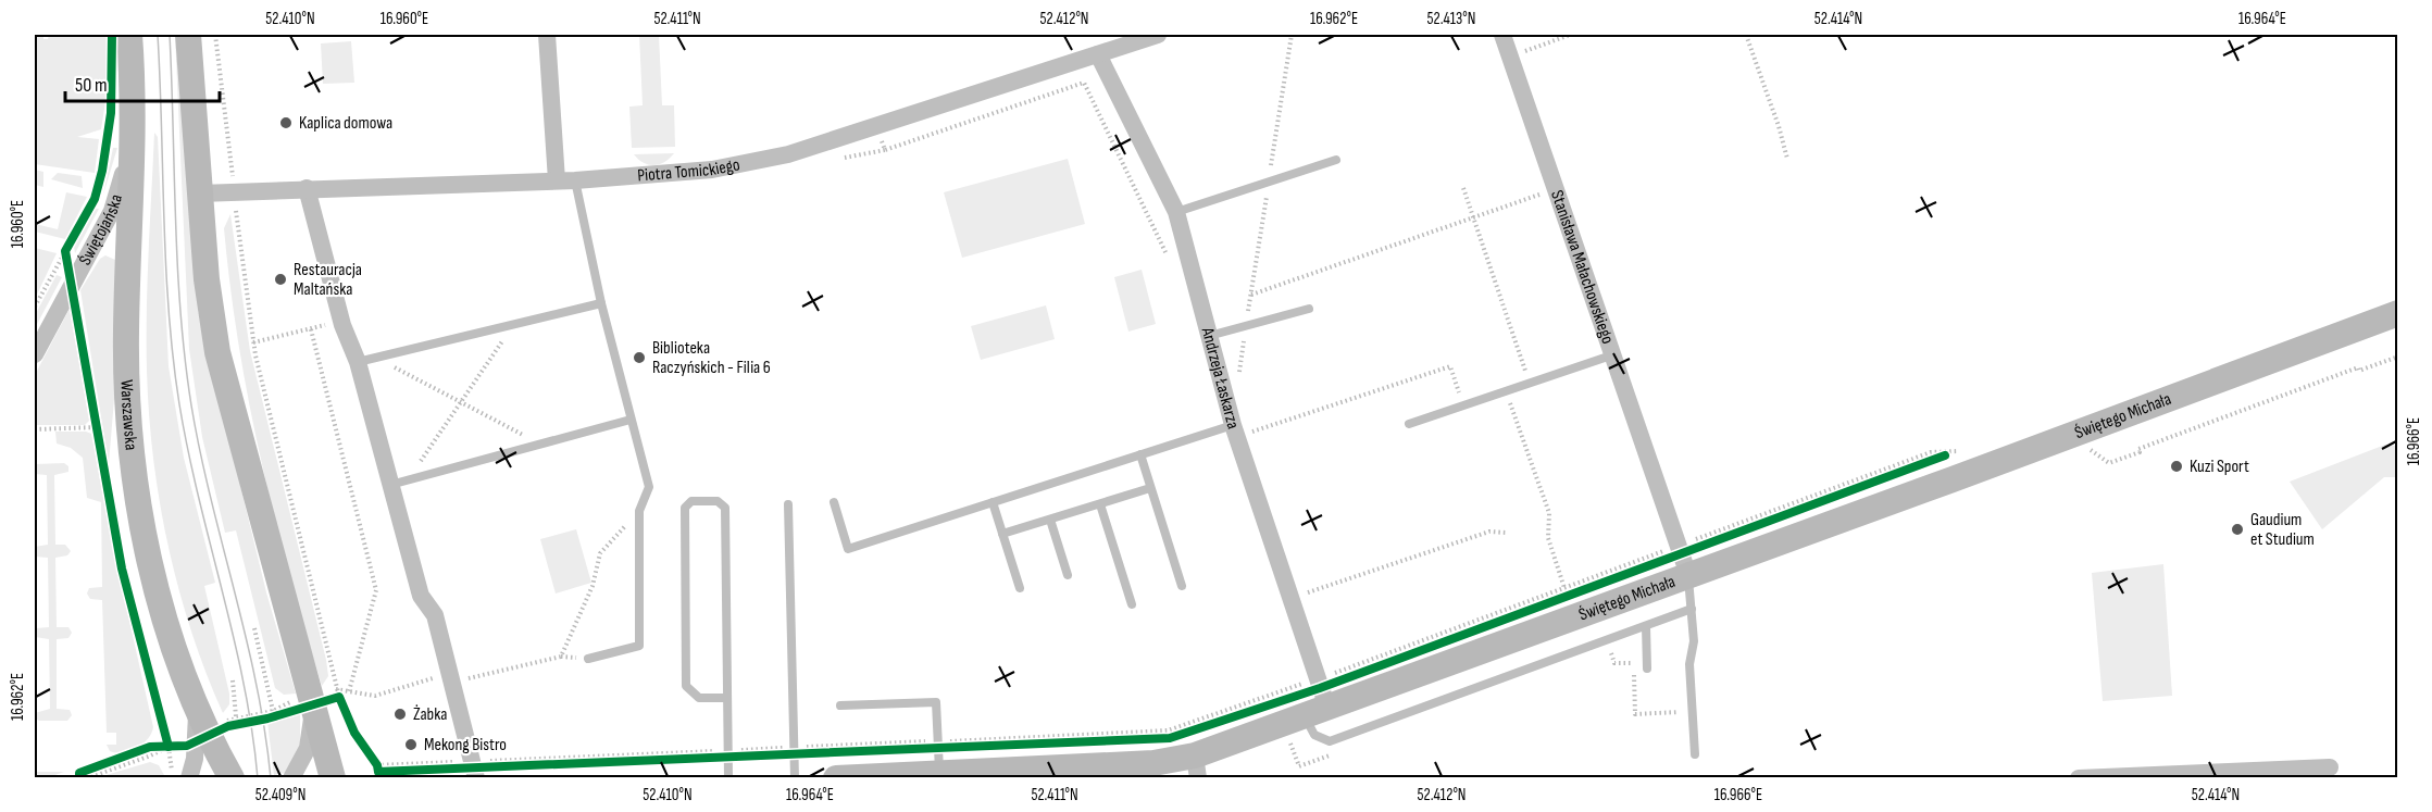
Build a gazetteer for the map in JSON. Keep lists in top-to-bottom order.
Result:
{
  "streets": {
    "street": [
      "Piotra Tomickiego",
      "Świętojańska",
      "Stanisława Małachowskiego",
      "Andrzeja Łaskarza",
      "Warszawska",
      "Świętego Michała"
    ]
  },
  "crossings": [
    ["Piotra Tomickiego", "Andrzeja Łaskarza"],
    ["Świętojańska", "Warszawska"],
    ["Stanisława Małachowskiego", "Świętego Michała"],
    ["Andrzeja Łaskarza", "Świętego Michała"]
  ],
  "places": [
    "Kaplica domowa",
    "Restauracja Maltańska",
    "Biblioteka Raczyńskich - Filia 6",
    "Kuzi Sport",
    "Gaudium et Studium",
    "Żabka",
    "Mekong Bistro"
  ],
  "scale_bar": "50 m",
  "coordinates": [
    "52.410°N",
    "16.960°E",
    "52.411°N",
    "52.412°N",
    "16.962°E",
    "52.413°N",
    "52.414°N",
    "16.964°E",
    "16.966°E",
    "52.409°N"
  ]
}
